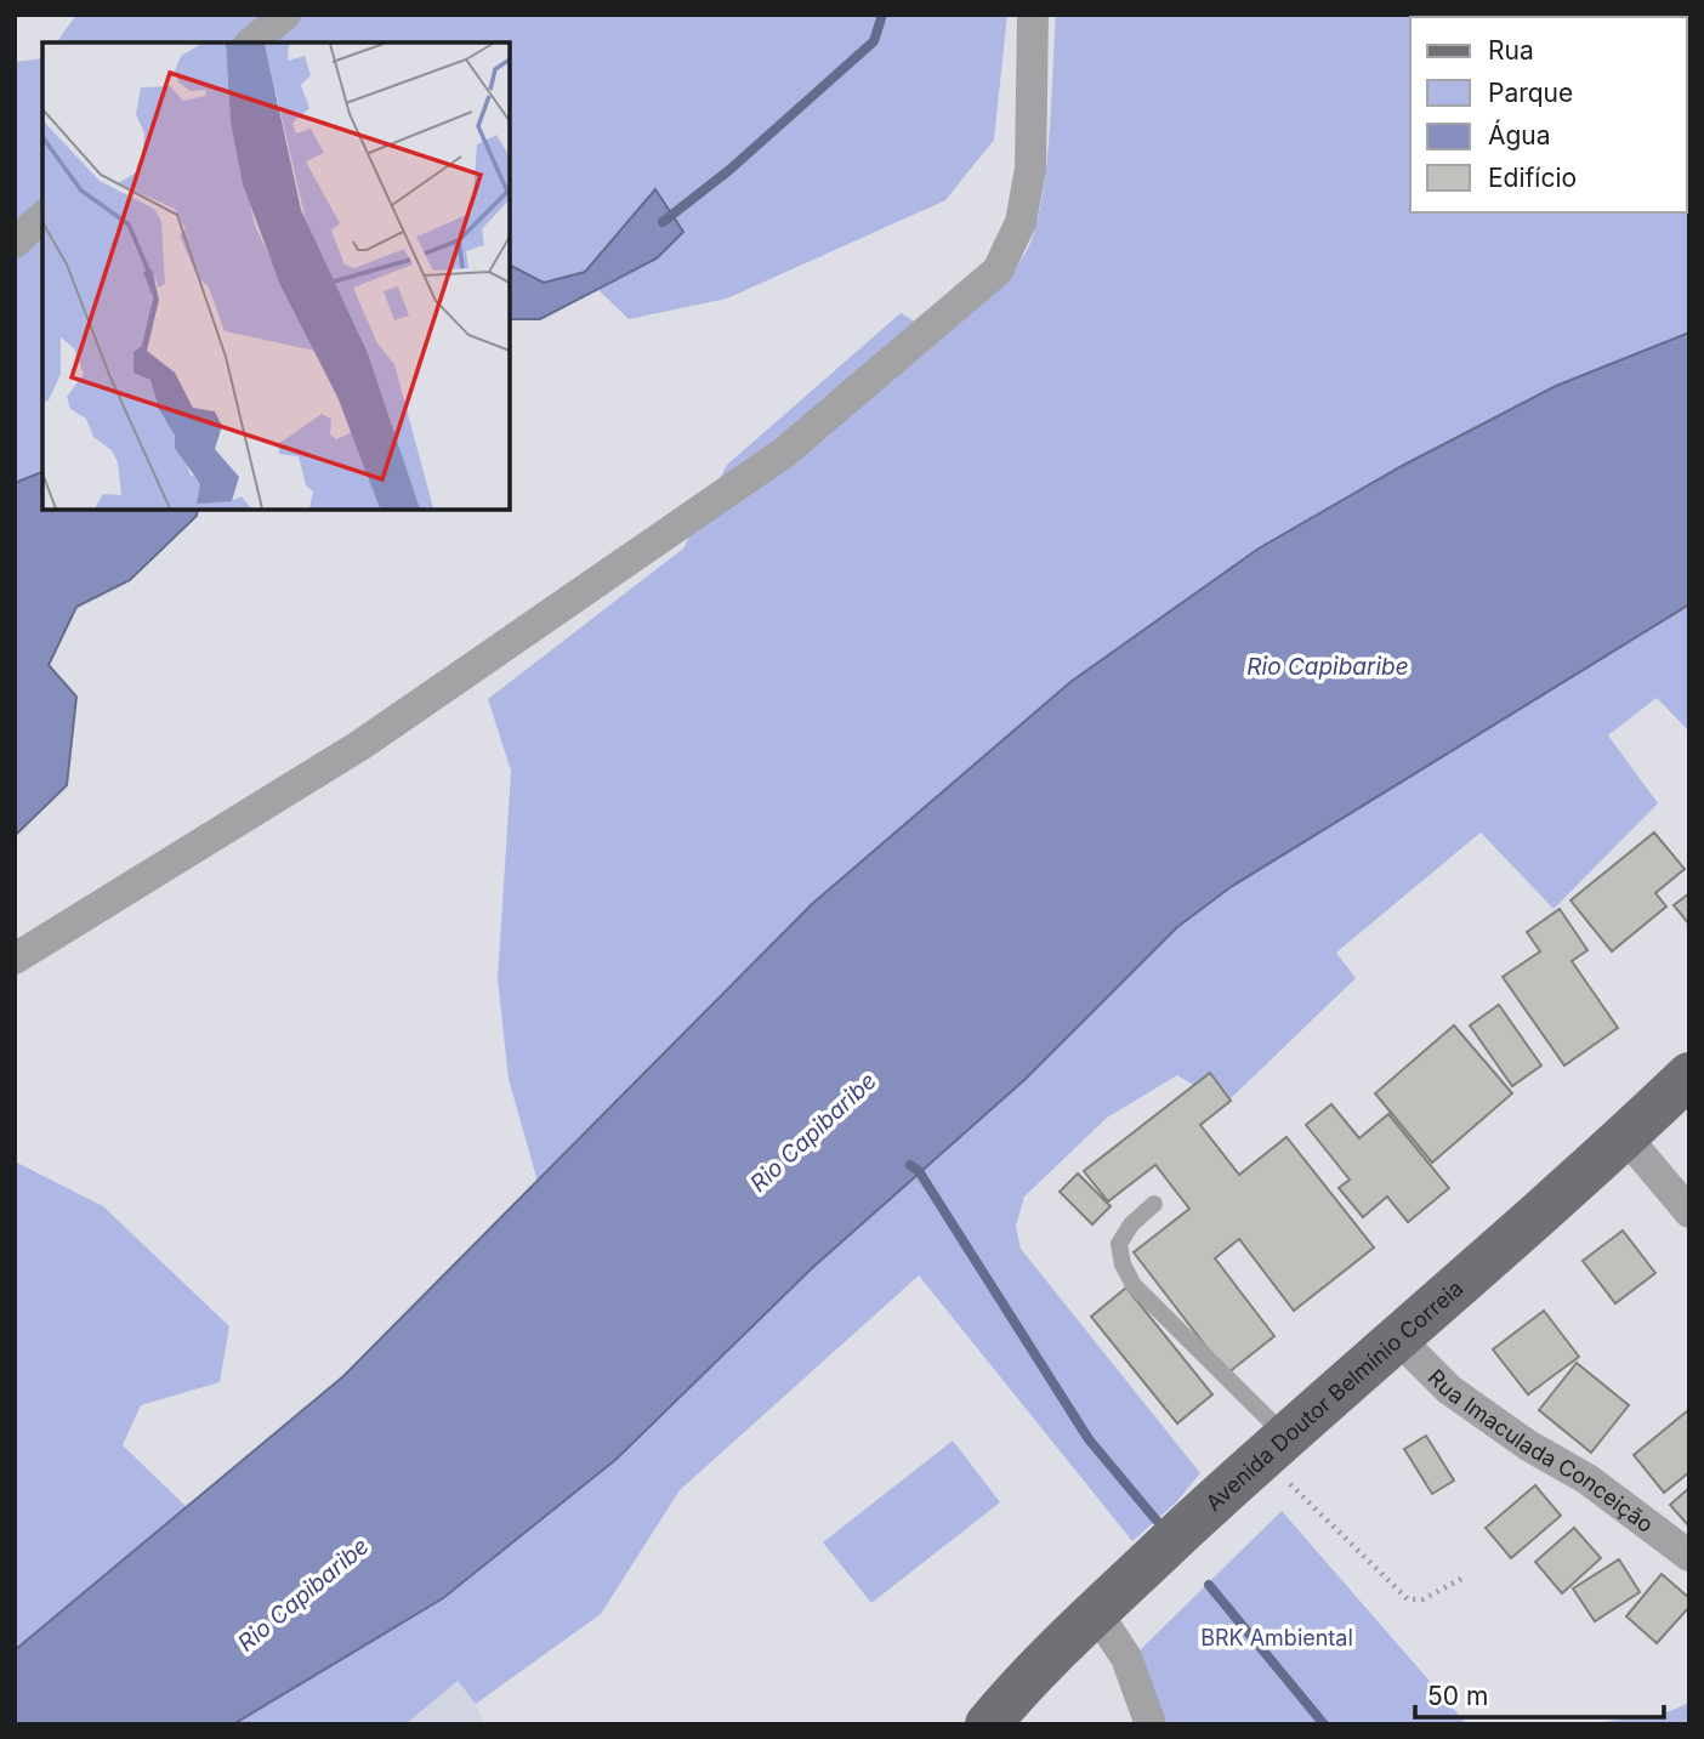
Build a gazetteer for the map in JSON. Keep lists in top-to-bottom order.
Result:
{
  "streets": {
    "main road": ["Avenida Doutor Belmínio Correia"],
    "street": ["Rua Imaculada Conceição"]
  },
  "crossings": [
    ["Avenida Doutor Belmínio Correia", "Rua Imaculada Conceição"]
  ],
  "water": ["Rio Capibaribe"],
  "parks": ["BRK Ambiental"],
  "legend": [
    "Rua",
    "Parque",
    "Água",
    "Edifício"
  ],
  "scale_bar": "50 m"
}
